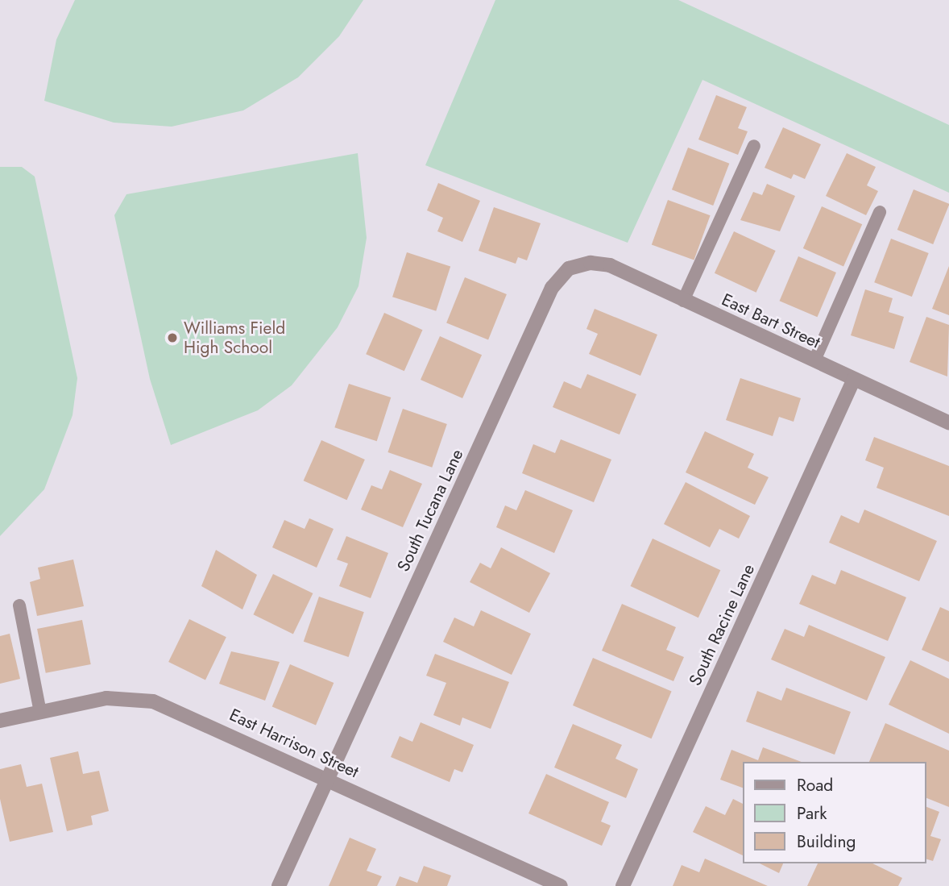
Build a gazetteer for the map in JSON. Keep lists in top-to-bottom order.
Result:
{
  "streets": {
    "street": [
      "East Bart Street",
      "South Tucana Lane",
      "South Racine Lane",
      "East Harrison Street"
    ]
  },
  "crossings": [
    ["East Bart Street", "South Tucana Lane"],
    ["East Bart Street", "South Racine Lane"],
    ["South Tucana Lane", "East Harrison Street"]
  ],
  "places": ["Williams Field High School"],
  "legend": ["Road", "Park", "Building"]
}
